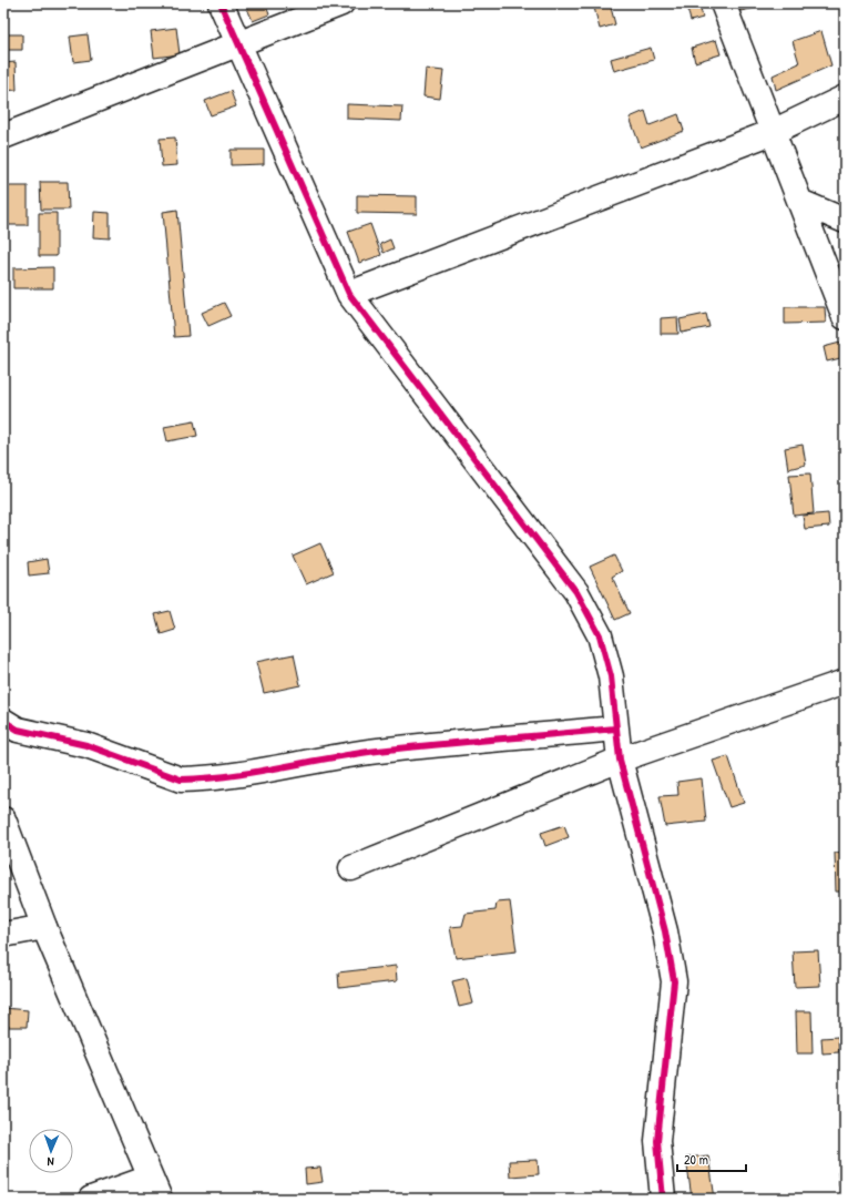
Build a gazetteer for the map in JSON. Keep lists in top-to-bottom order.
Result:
{
  "scale_bar": "20 m",
  "north": "bottom"
}
